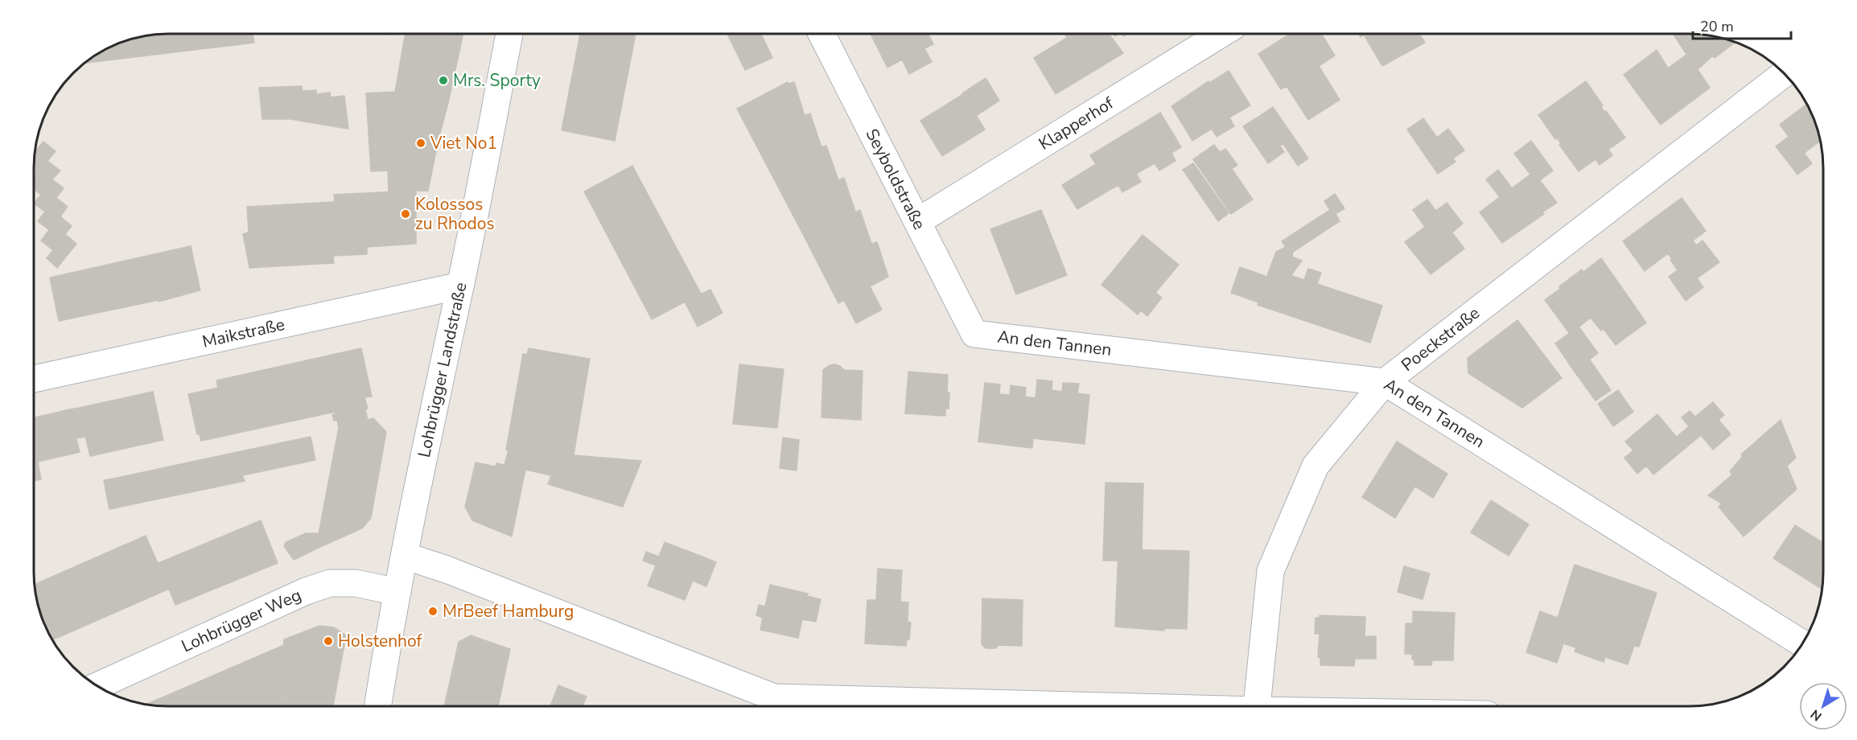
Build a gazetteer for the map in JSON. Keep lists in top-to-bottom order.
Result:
{
  "streets": {
    "street": [
      "Klapperhof",
      "Seyboldstraße",
      "Maikstraße",
      "Poeckstraße",
      "An den Tannen",
      "Lohbrügger Landstraße",
      "Lohbrügger Weg"
    ]
  },
  "crossings": [
    ["Klapperhof", "Seyboldstraße"],
    ["Seyboldstraße", "An den Tannen"],
    ["Maikstraße", "Lohbrügger Landstraße"],
    ["Poeckstraße", "An den Tannen"],
    ["Lohbrügger Landstraße", "Lohbrügger Weg"]
  ],
  "places": [
    "Mrs. Sporty",
    "Viet No1",
    "Kolossos zu Rhodos",
    "MrBeef Hamburg",
    "Holstenhof"
  ],
  "scale_bar": "20 m",
  "north": "bottom left"
}
